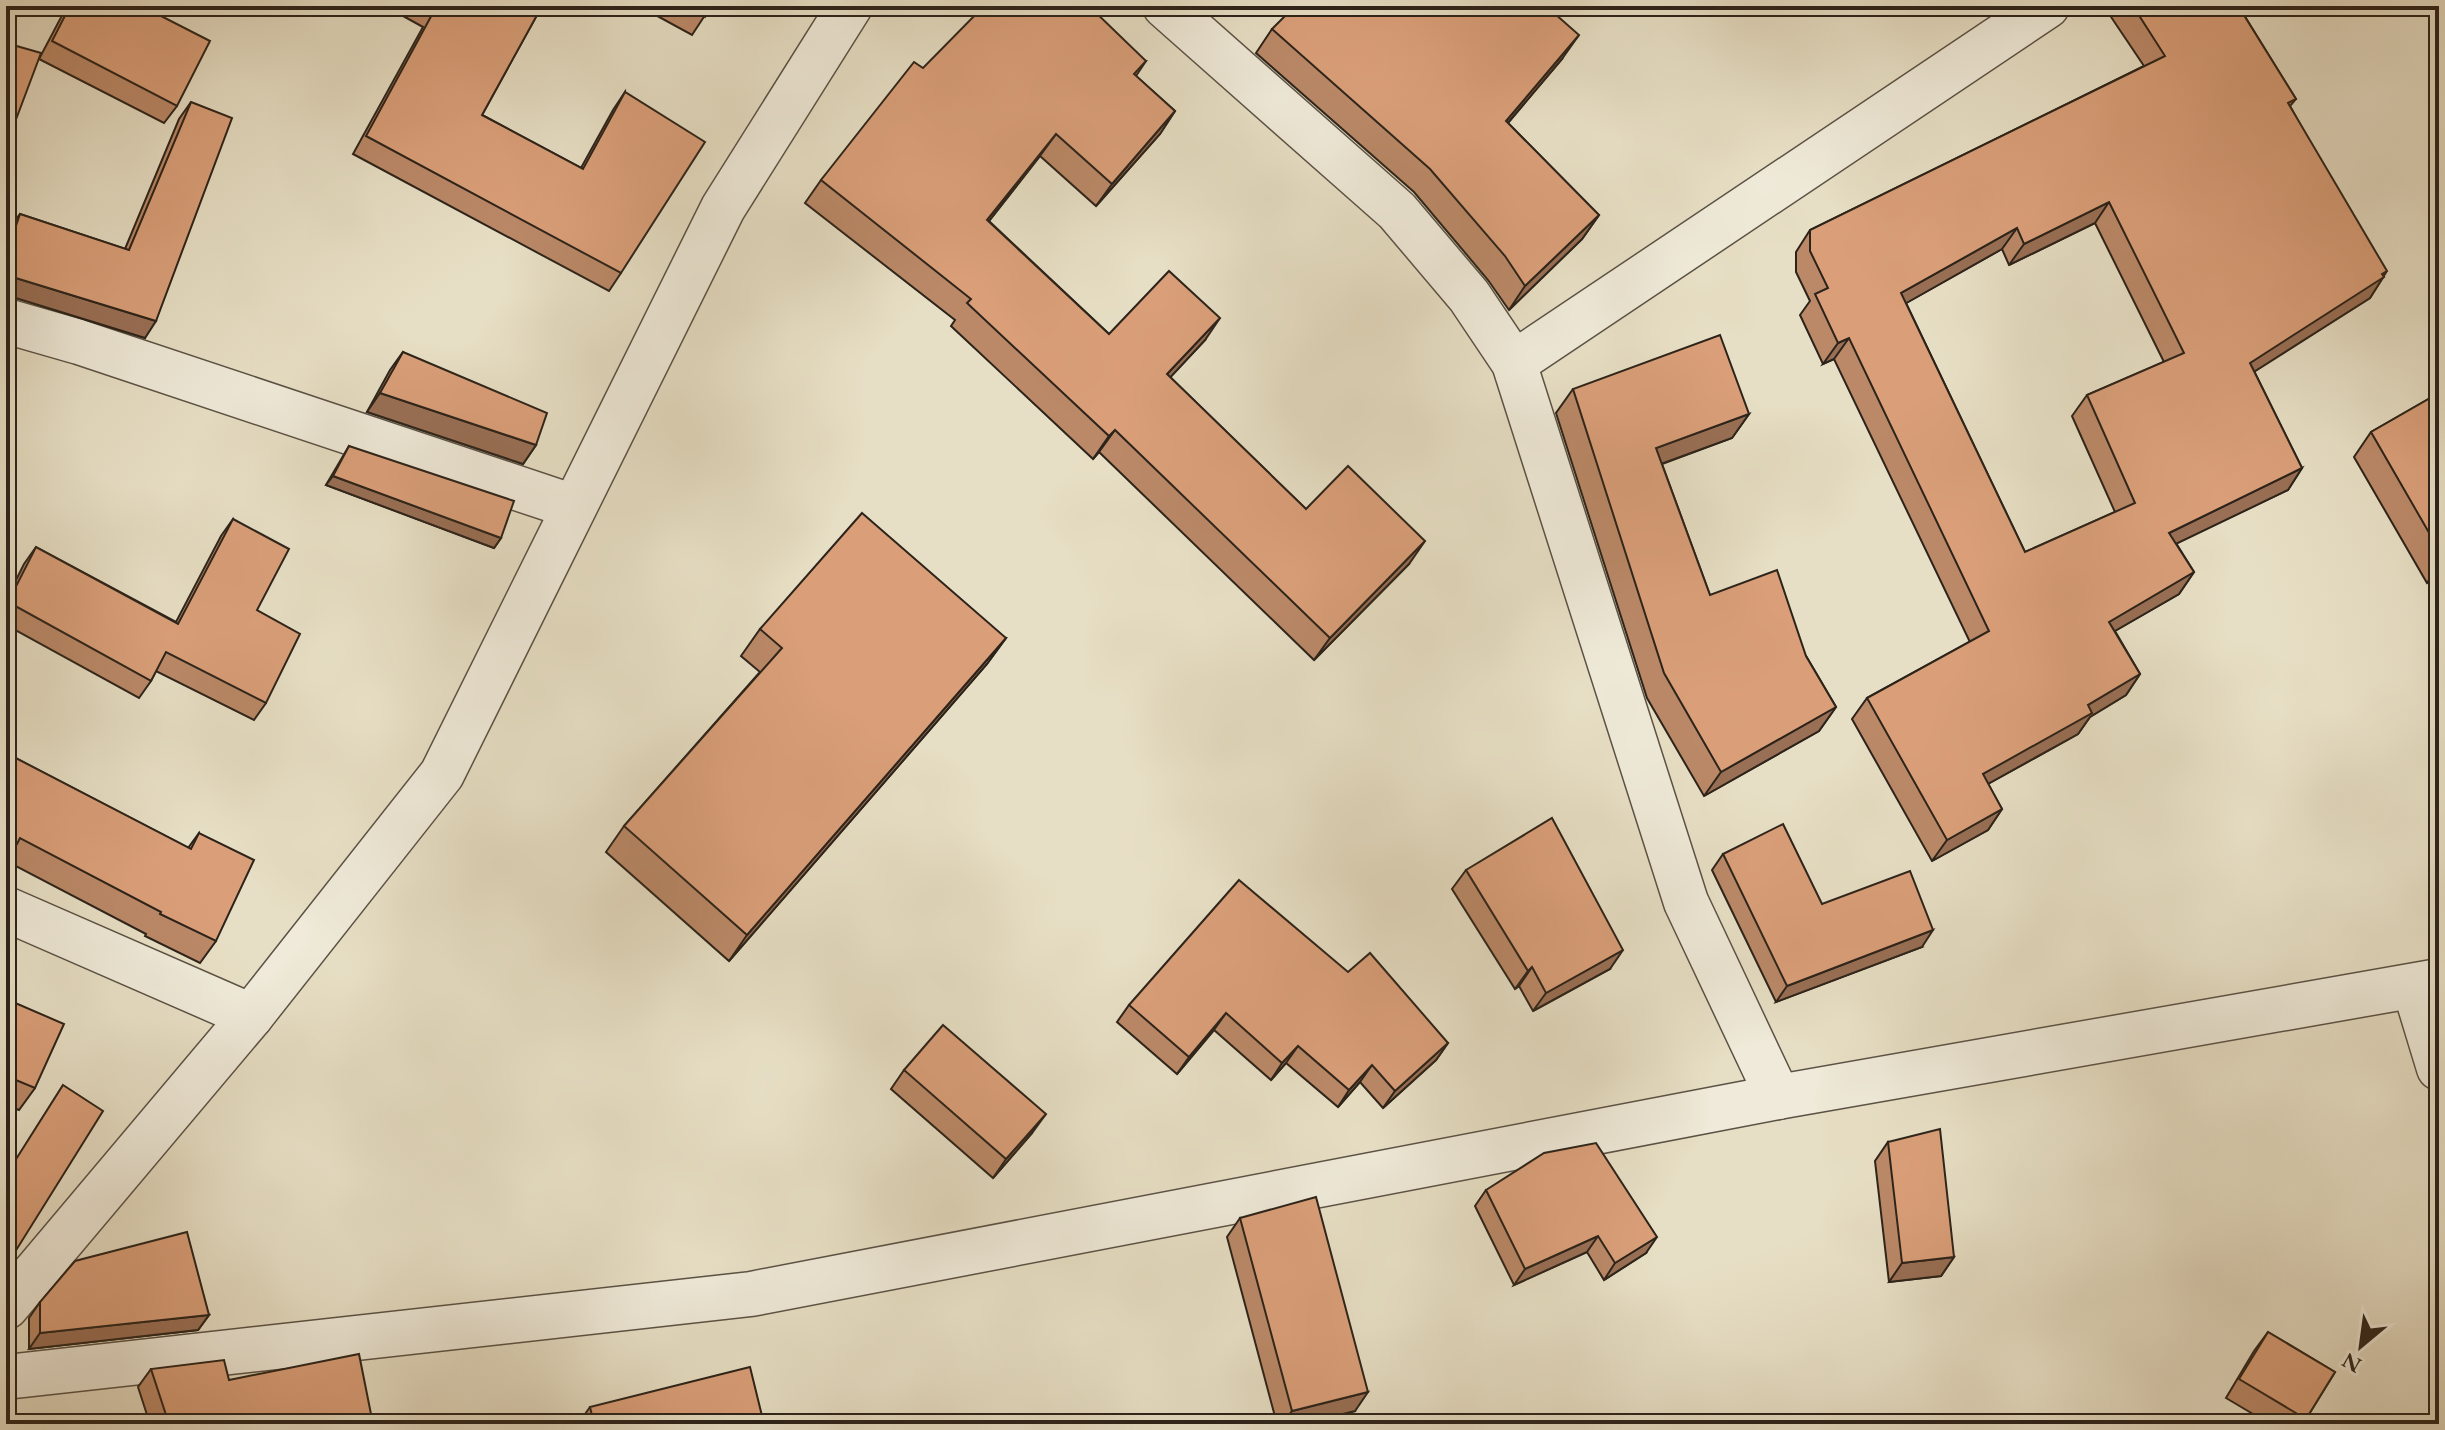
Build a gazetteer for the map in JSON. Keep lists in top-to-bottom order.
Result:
{
  "north": "bottom left"
}
